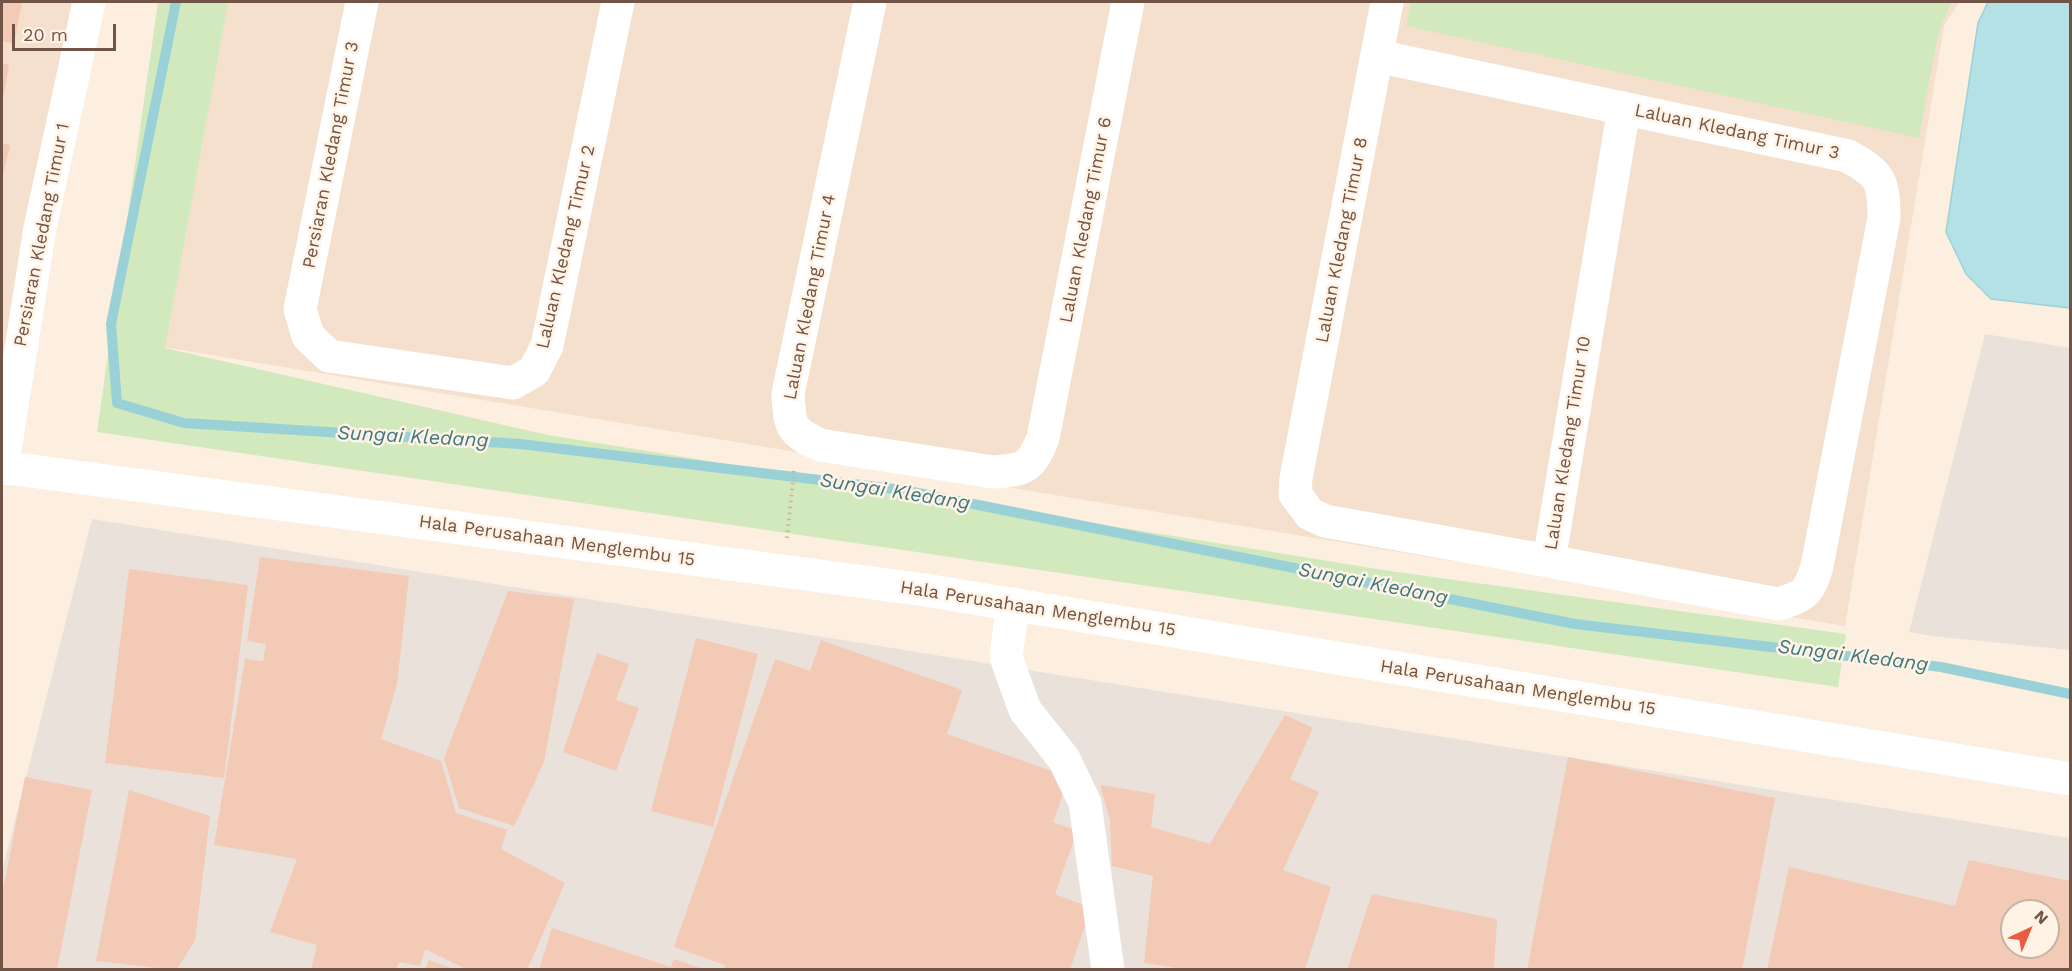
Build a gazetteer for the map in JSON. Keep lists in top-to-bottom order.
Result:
{
  "streets": {
    "street": [
      "Laluan Kledang Timur 3",
      "Persiaran Kledang Timur 3",
      "Laluan Kledang Timur 6",
      "Persiaran Kledang Timur 1",
      "Laluan Kledang Timur 8",
      "Laluan Kledang Timur 2",
      "Laluan Kledang Timur 4",
      "Laluan Kledang Timur 10",
      "Hala Perusahaan Menglembu 15"
    ]
  },
  "crossings": [
    ["Laluan Kledang Timur 3", "Laluan Kledang Timur 8"],
    ["Laluan Kledang Timur 3", "Laluan Kledang Timur 10"],
    ["Persiaran Kledang Timur 3", "Laluan Kledang Timur 2"],
    ["Laluan Kledang Timur 6", "Laluan Kledang Timur 4"],
    ["Persiaran Kledang Timur 1", "Hala Perusahaan Menglembu 15"],
    ["Laluan Kledang Timur 8", "Laluan Kledang Timur 10"]
  ],
  "water": ["Sungai Kledang"],
  "scale_bar": "20 m",
  "north": "top right"
}
